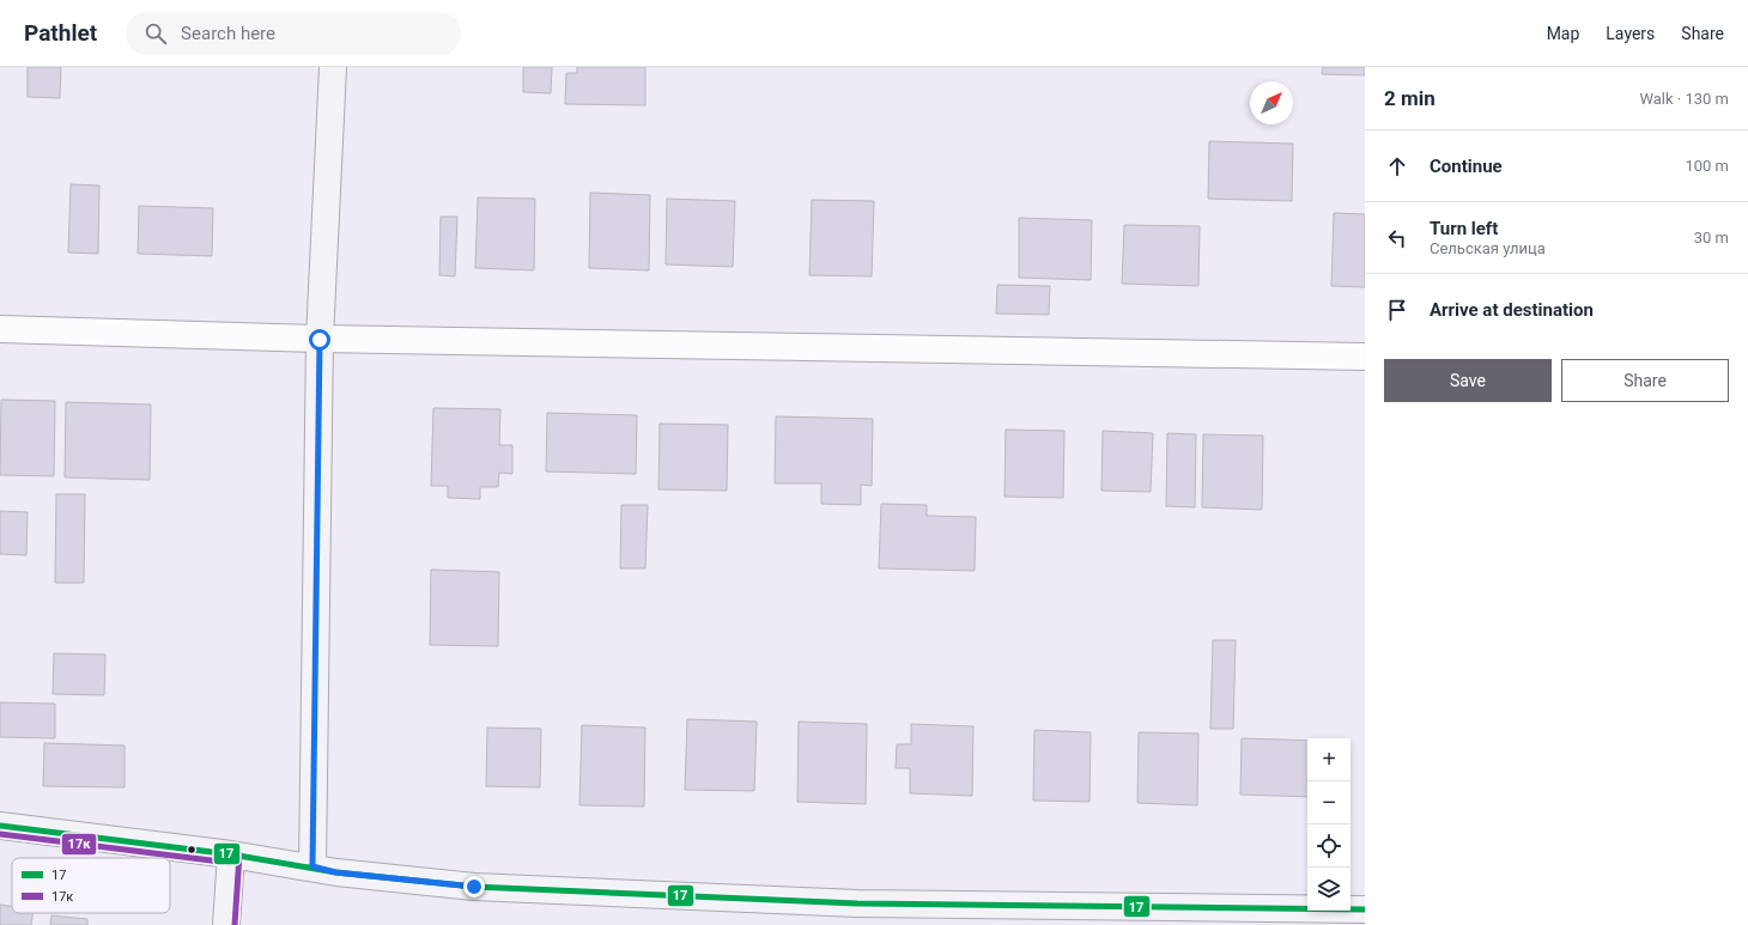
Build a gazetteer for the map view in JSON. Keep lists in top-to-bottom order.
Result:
{
  "lines": ["transit line 17", "transit line 17к"],
  "legend": ["17", "17к"],
  "north": "top right",
  "page": {
    "header": "Pathlet",
    "search": "Search here",
    "nav": ["Map", "Layers", "Share"],
    "heading": ["2 min", "Walk · 130 m"],
    "list": [
      ["Continue", "100 m"],
      ["Turn left", "Сельская улица", "30 m"],
      "Arrive at destination"
    ],
    "buttons": ["Save", "Share"],
    "map_buttons": ["+", "−"]
  }
}
